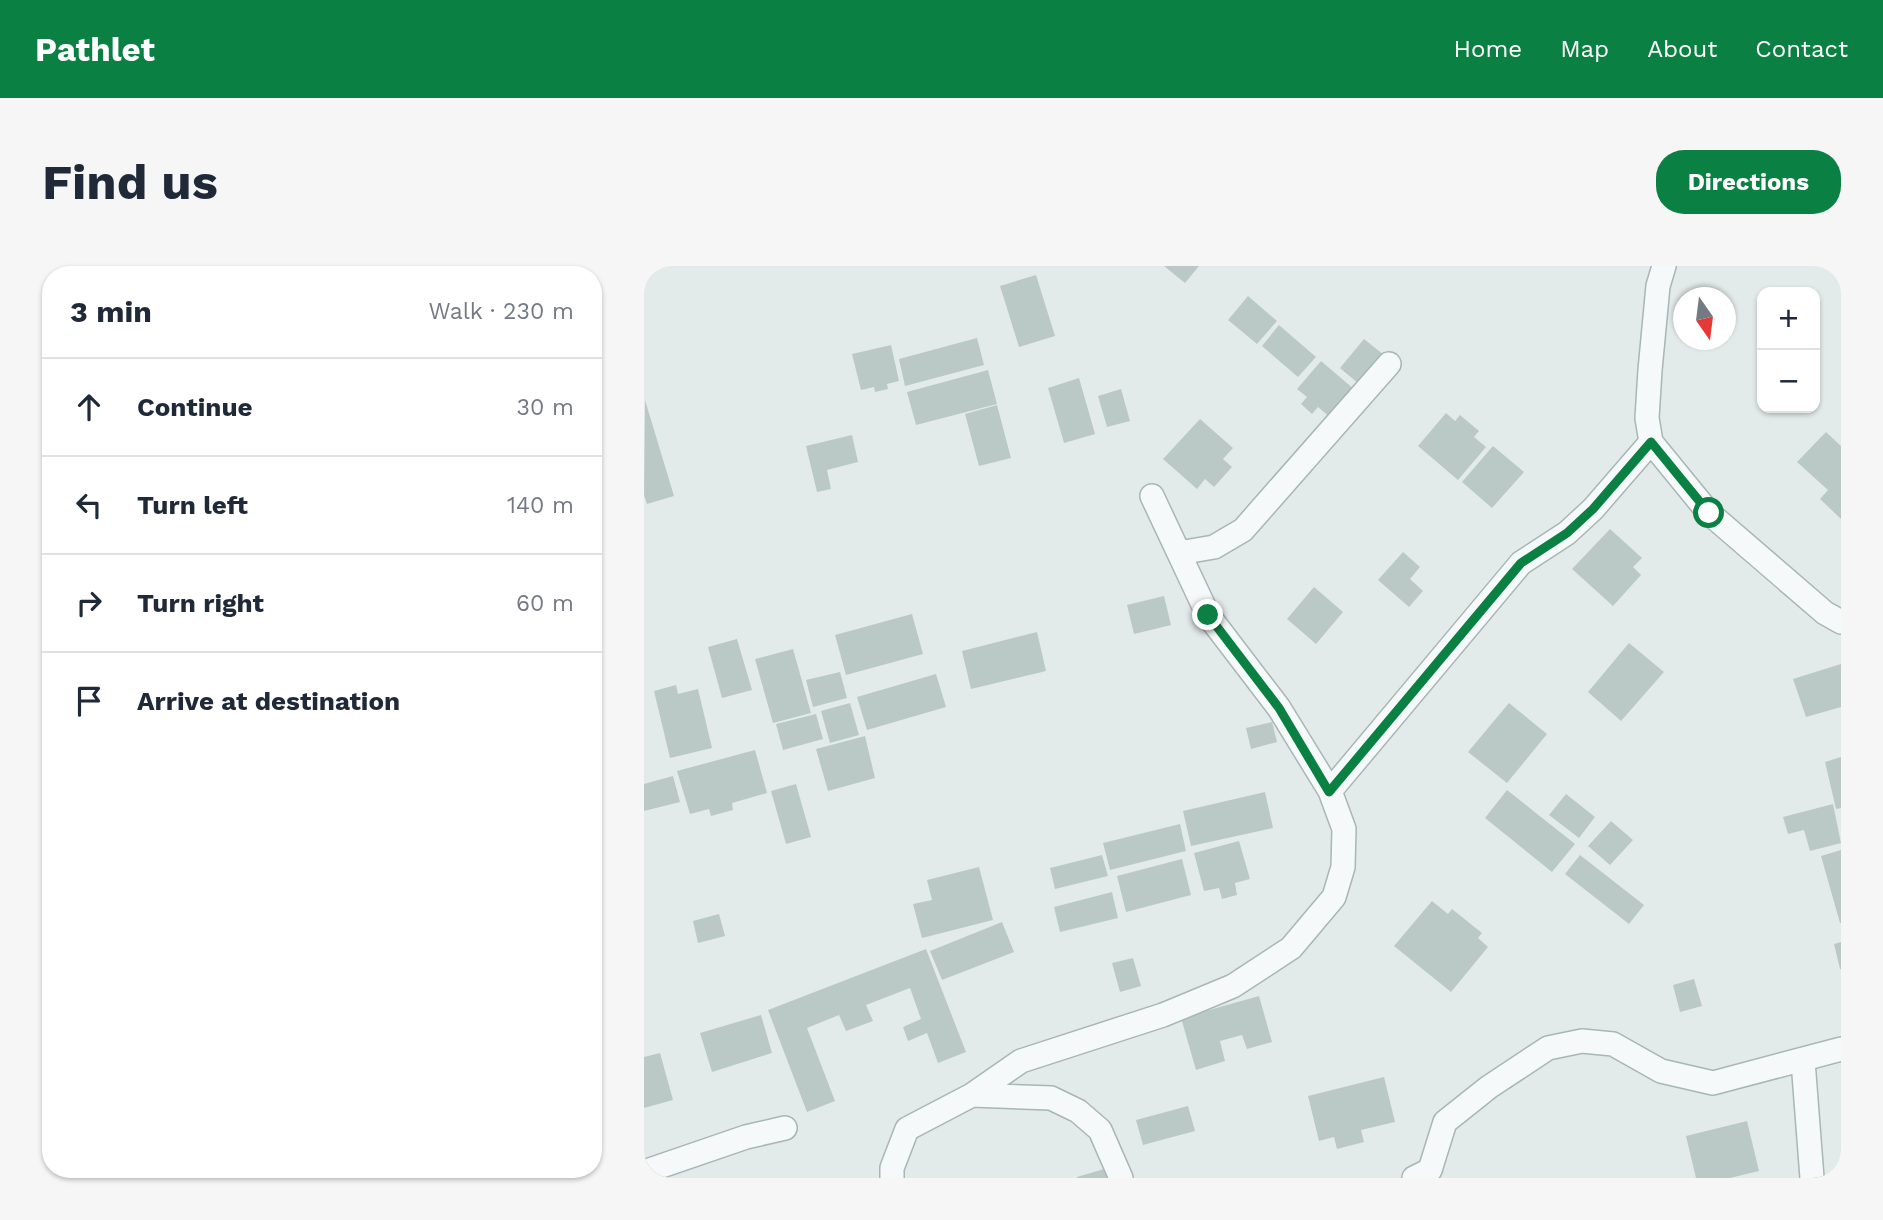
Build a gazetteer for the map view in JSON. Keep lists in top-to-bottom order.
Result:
{
  "north": "bottom",
  "page": {
    "header": "Pathlet",
    "nav": [
      "Home",
      "Map",
      "About",
      "Contact"
    ],
    "buttons": "Directions",
    "title": "Find us",
    "heading": ["3 min", "Walk · 230 m"],
    "map_buttons": ["+", "−"],
    "list": [
      ["Continue", "30 m"],
      ["Turn left", "140 m"],
      ["Turn right", "60 m"],
      "Arrive at destination"
    ]
  }
}
